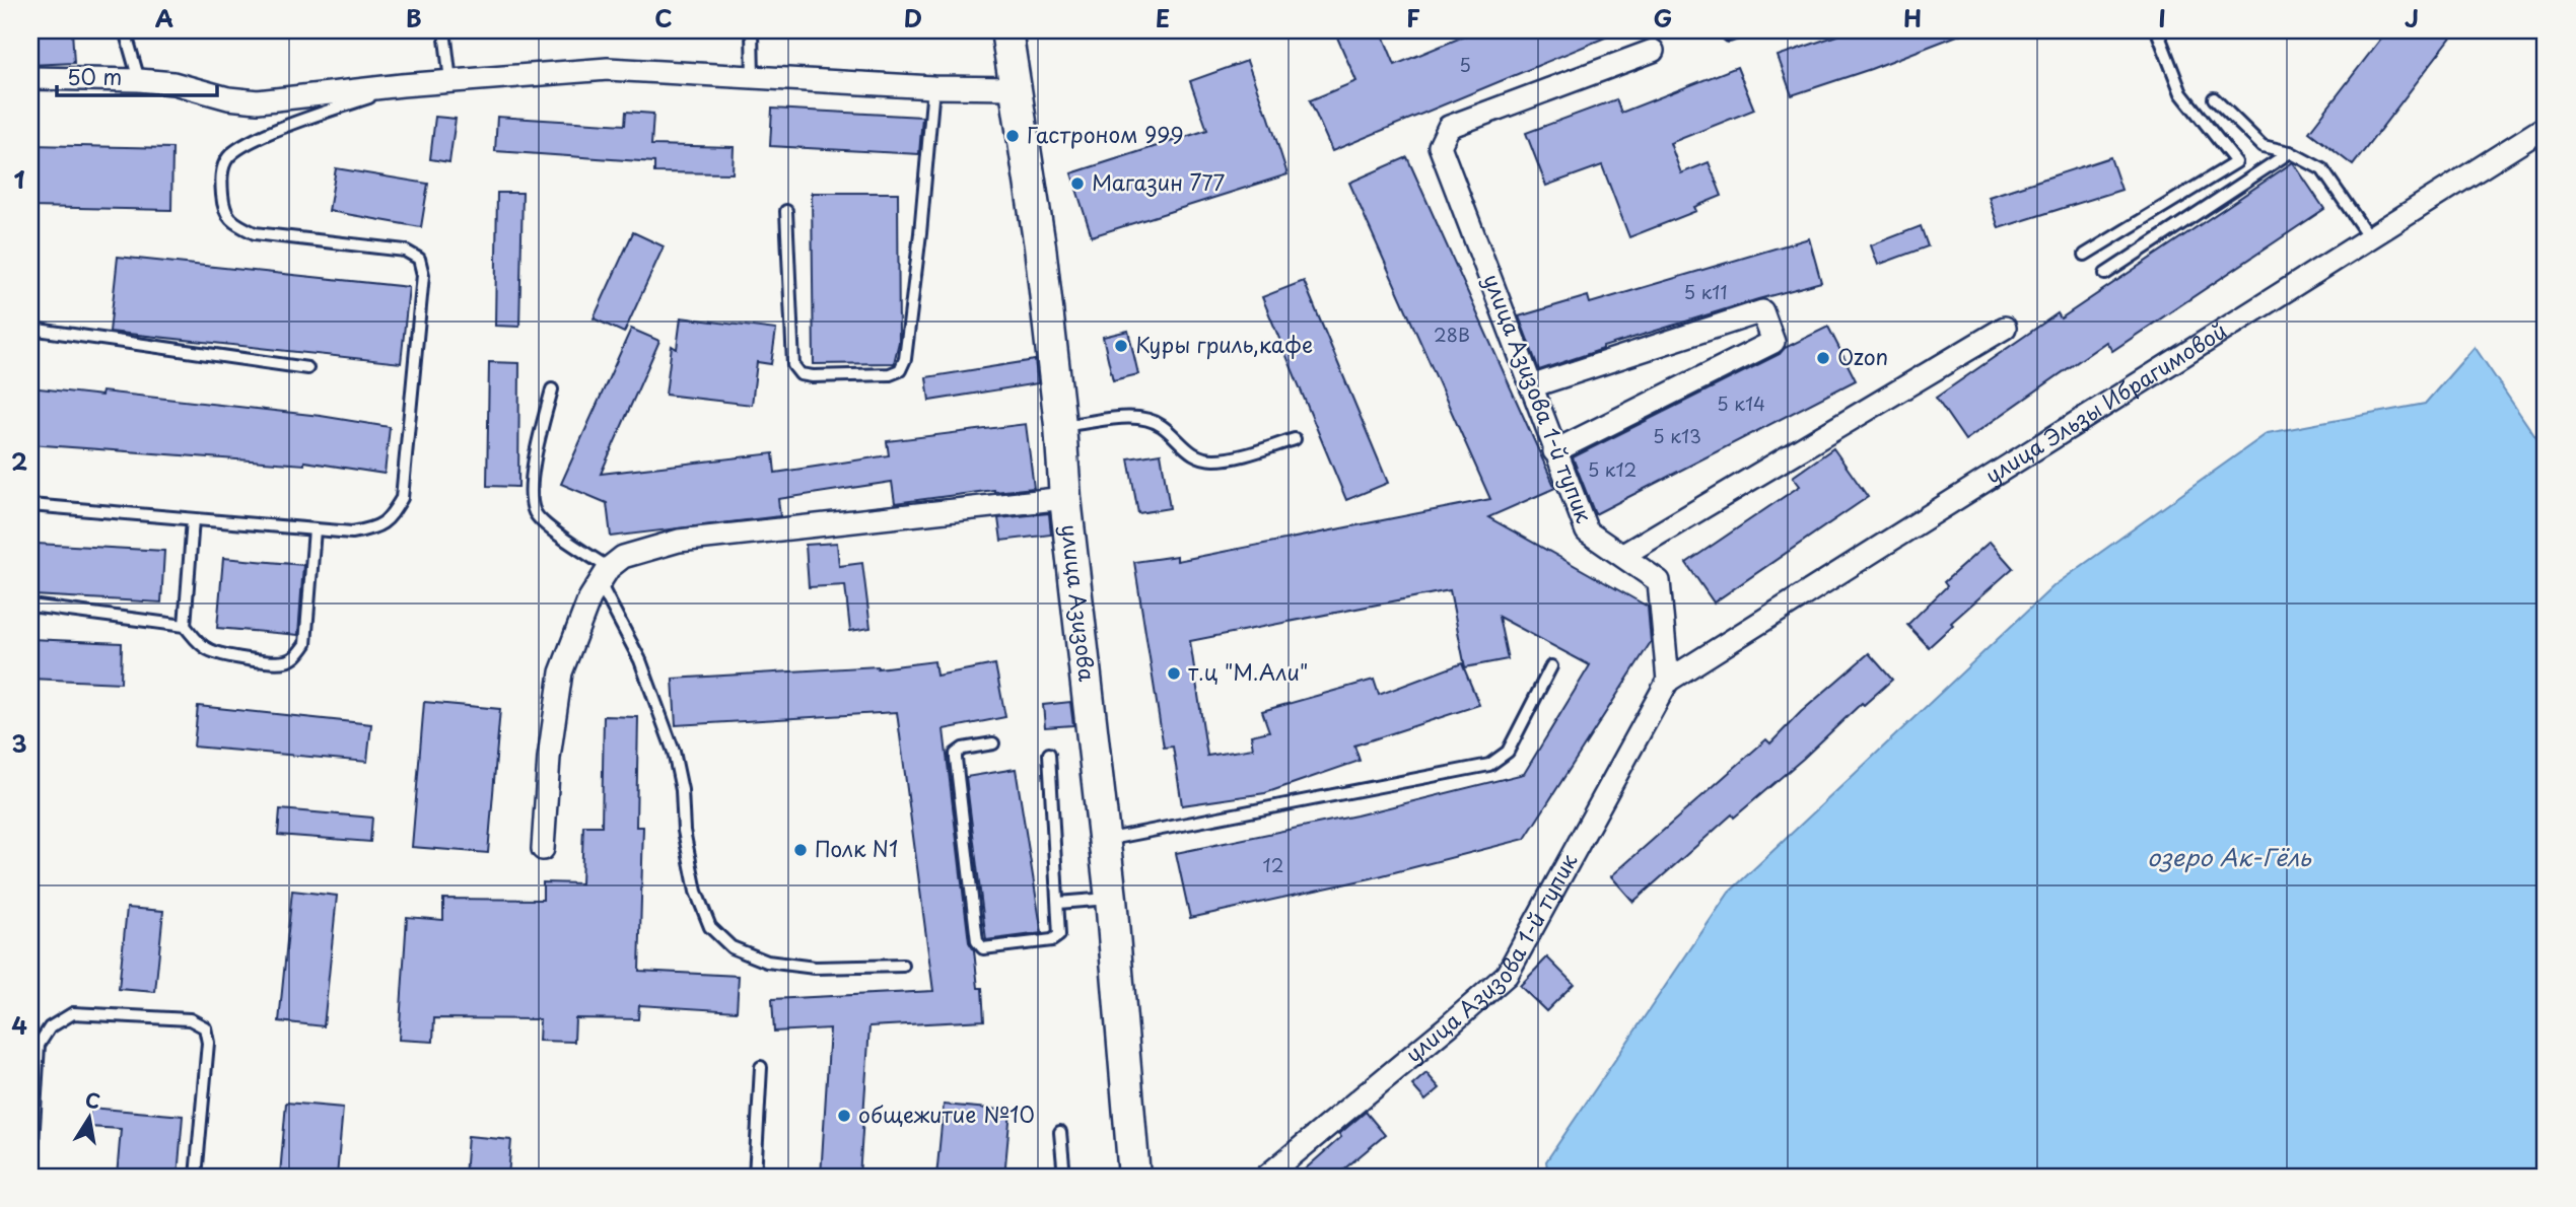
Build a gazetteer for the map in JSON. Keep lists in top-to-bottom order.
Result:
{
  "streets": {
    "main road": ["улица Азизова"],
    "street": ["улица Азизова 1-й тупик", "улица Эльзы Ибрагимовой"]
  },
  "crossings": [
    ["улица Азизова 1-й тупик", "улица Эльзы Ибрагимовой"]
  ],
  "water": ["озеро Ак-Гёль"],
  "places": [
    "Гастроном 999",
    "Магазин 777",
    "Куры гриль,кафе",
    "Ozon",
    "т.ц \"М.Али\"",
    "Полк N1",
    "общежитие №10"
  ],
  "house_numbers": [
    "5",
    "5 к11",
    "28В",
    "5 к14",
    "5 к13",
    "5 к12",
    "12"
  ],
  "scale_bar": "50 m",
  "north": "top",
  "grid": {
    "columns": [
      "A",
      "B",
      "C",
      "D",
      "E",
      "F",
      "G",
      "H",
      "I",
      "J"
    ],
    "rows": [
      "1",
      "2",
      "3",
      "4"
    ]
  }
}
